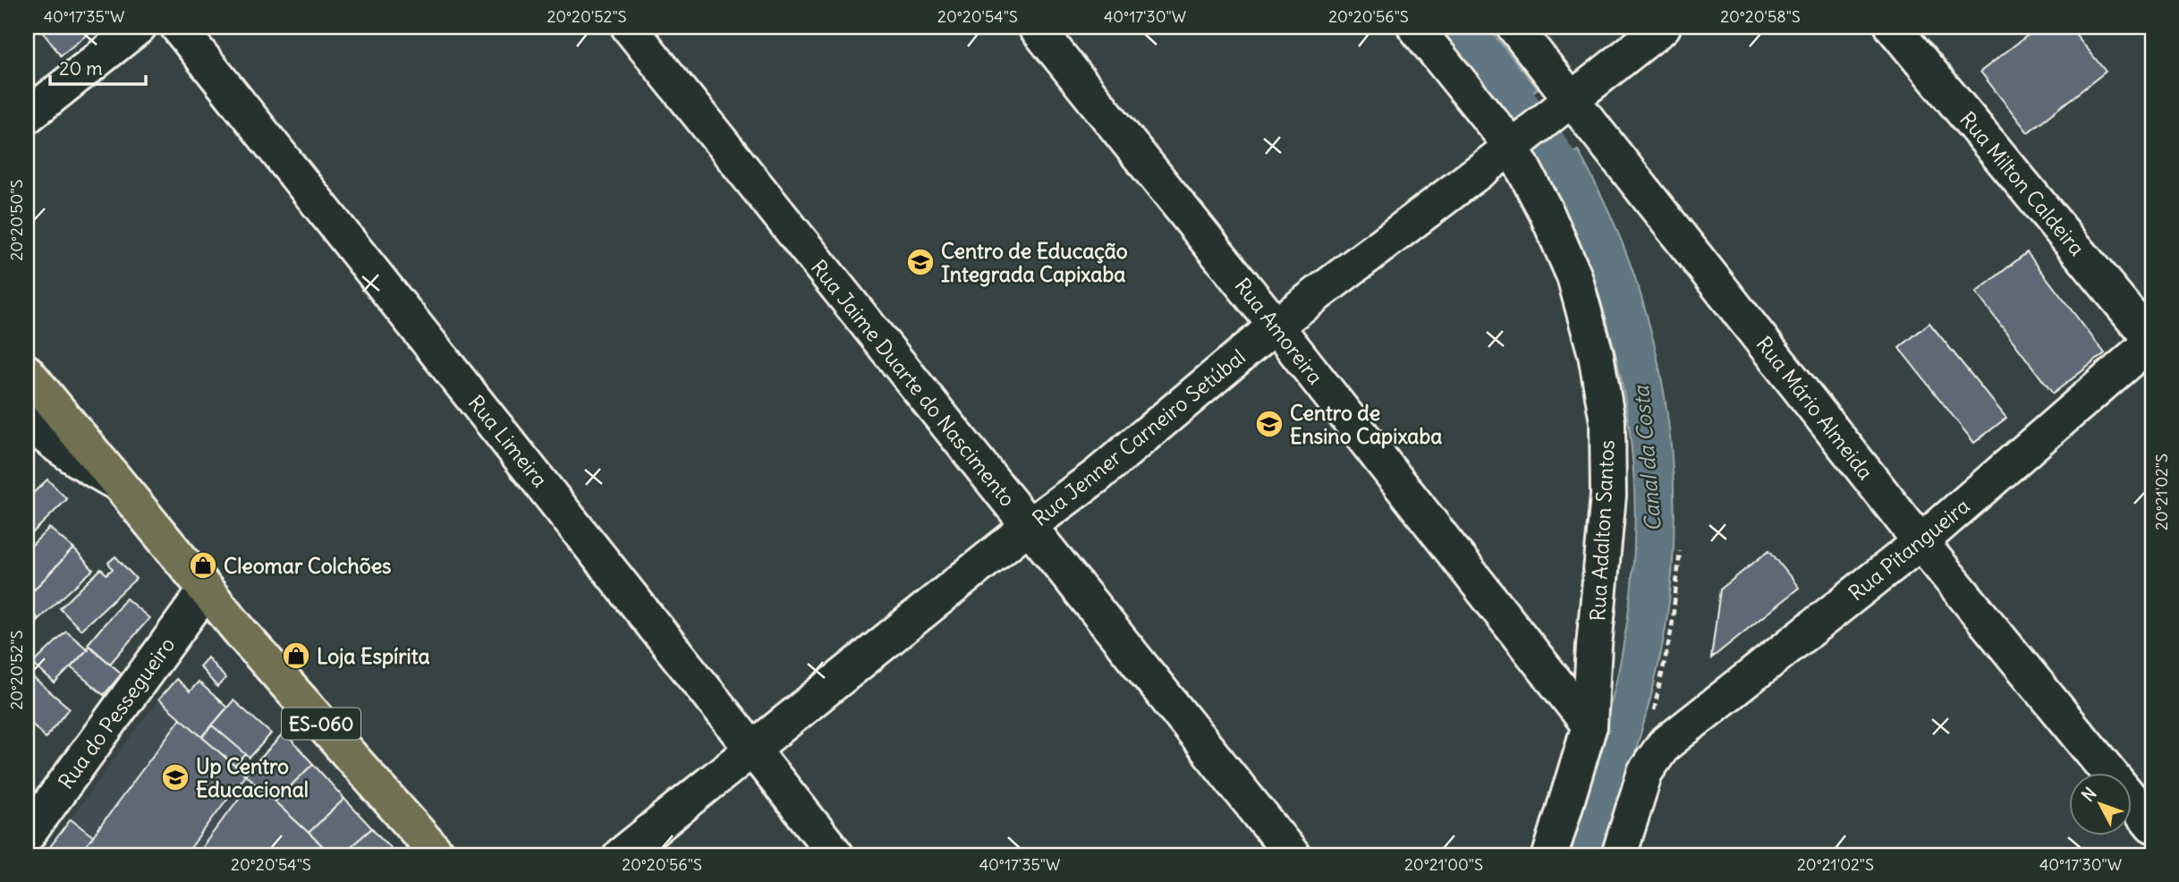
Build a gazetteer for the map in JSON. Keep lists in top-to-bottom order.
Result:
{
  "streets": {
    "main road": ["ES-060"],
    "street": [
      "Rua Milton Caldeira",
      "Rua Amoreira",
      "Rua Jaime Duarte do Nascimento",
      "Rua Mário Almeida",
      "Rua Jenner Carneiro Setúbal",
      "Rua Limeira",
      "Rua Adalton Santos",
      "Rua Pitangueira",
      "Rua do Pessegueiro"
    ]
  },
  "crossings": [
    ["Rua Milton Caldeira", "Rua Pitangueira"],
    ["Rua Amoreira", "Rua Jenner Carneiro Setúbal"],
    ["Rua Amoreira", "Rua Adalton Santos"],
    ["Rua Jaime Duarte do Nascimento", "Rua Jenner Carneiro Setúbal"],
    ["Rua Mário Almeida", "Rua Jenner Carneiro Setúbal"],
    ["Rua Mário Almeida", "Rua Pitangueira"],
    ["Rua Jenner Carneiro Setúbal", "Rua Limeira"],
    ["Rua Jenner Carneiro Setúbal", "Rua Adalton Santos"],
    ["Rua do Pessegueiro", "ES-060"]
  ],
  "water": ["Canal da Costa"],
  "places": {
    "school or university": ["Centro de Educação Integrada Capixaba", "Centro de Ensino Capixaba", "Up Centro Educacional"],
    "shop": ["Cleomar Colchões", "Loja Espírita"]
  },
  "scale_bar": "20 m",
  "north": "top left",
  "coordinates": [
    "40°17'35\"W",
    "20°20'52\"S",
    "20°20'54\"S",
    "40°17'30\"W",
    "20°20'56\"S",
    "20°20'58\"S",
    "20°20'50\"S",
    "20°21'02\"S",
    "20°21'00\"S"
  ]
}
